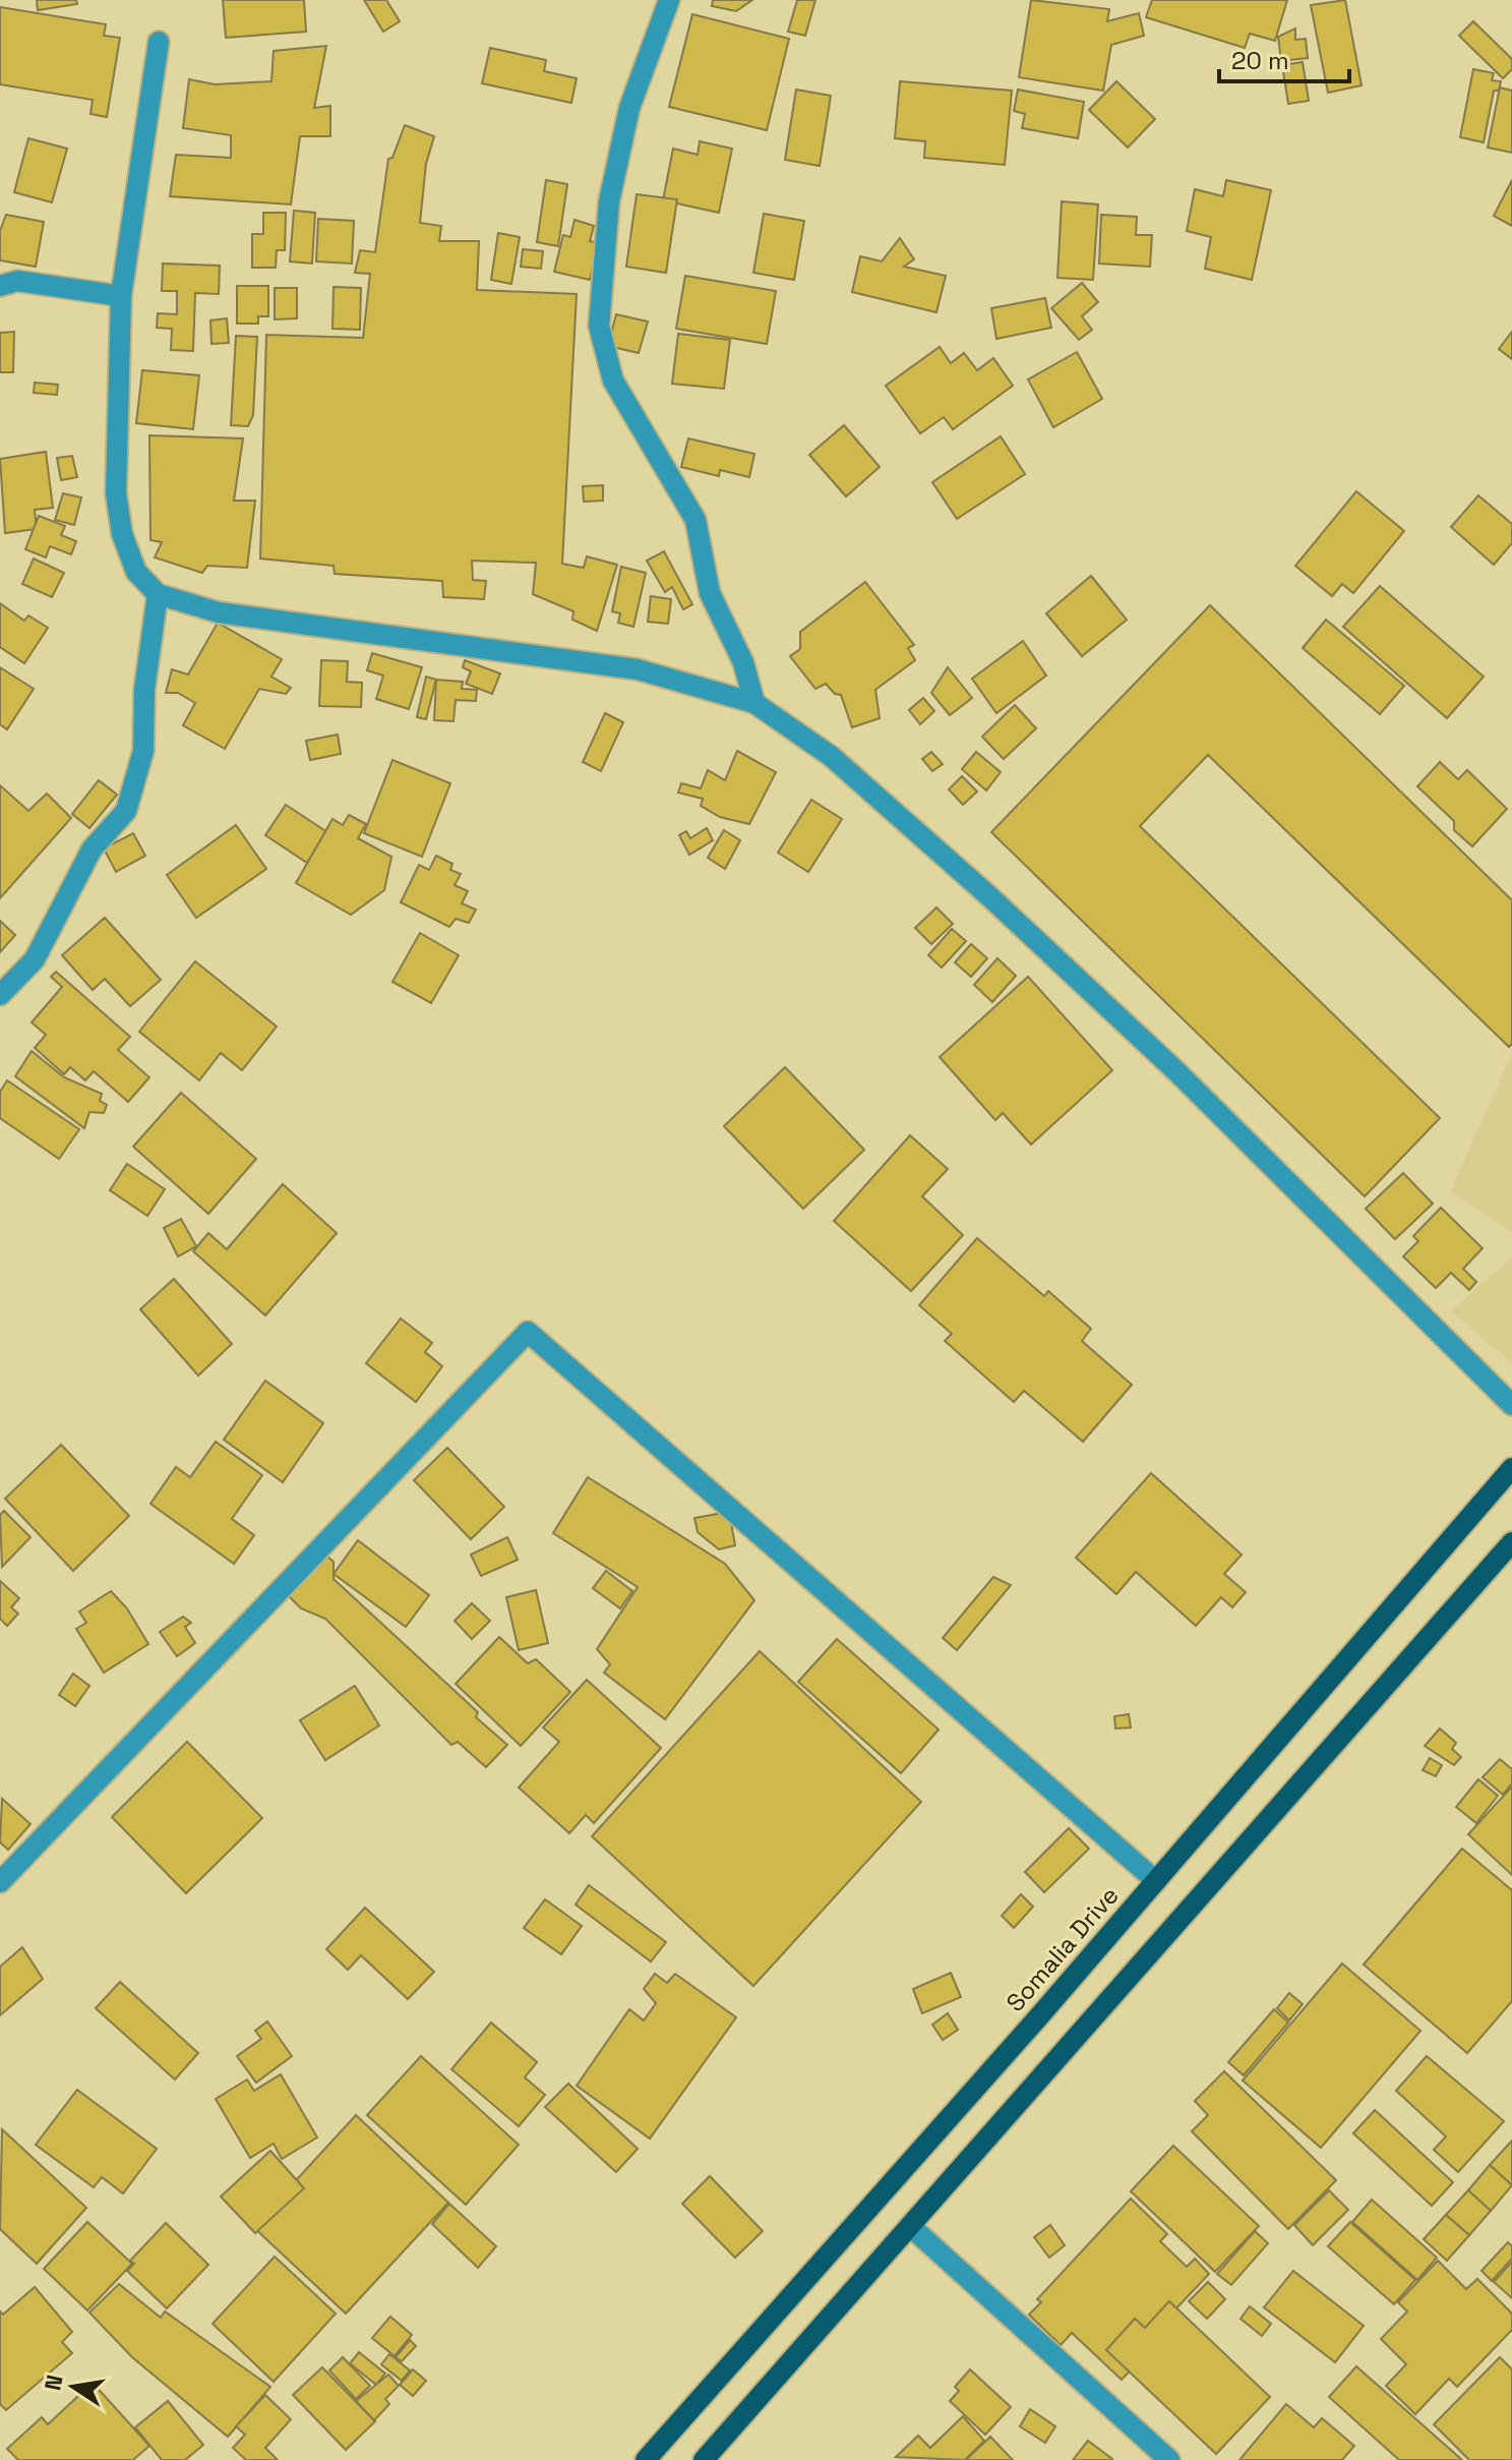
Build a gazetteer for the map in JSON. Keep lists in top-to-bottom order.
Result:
{
  "streets": {
    "main road": ["Somalia Drive"]
  },
  "scale_bar": "20 m",
  "north": "left"
}
